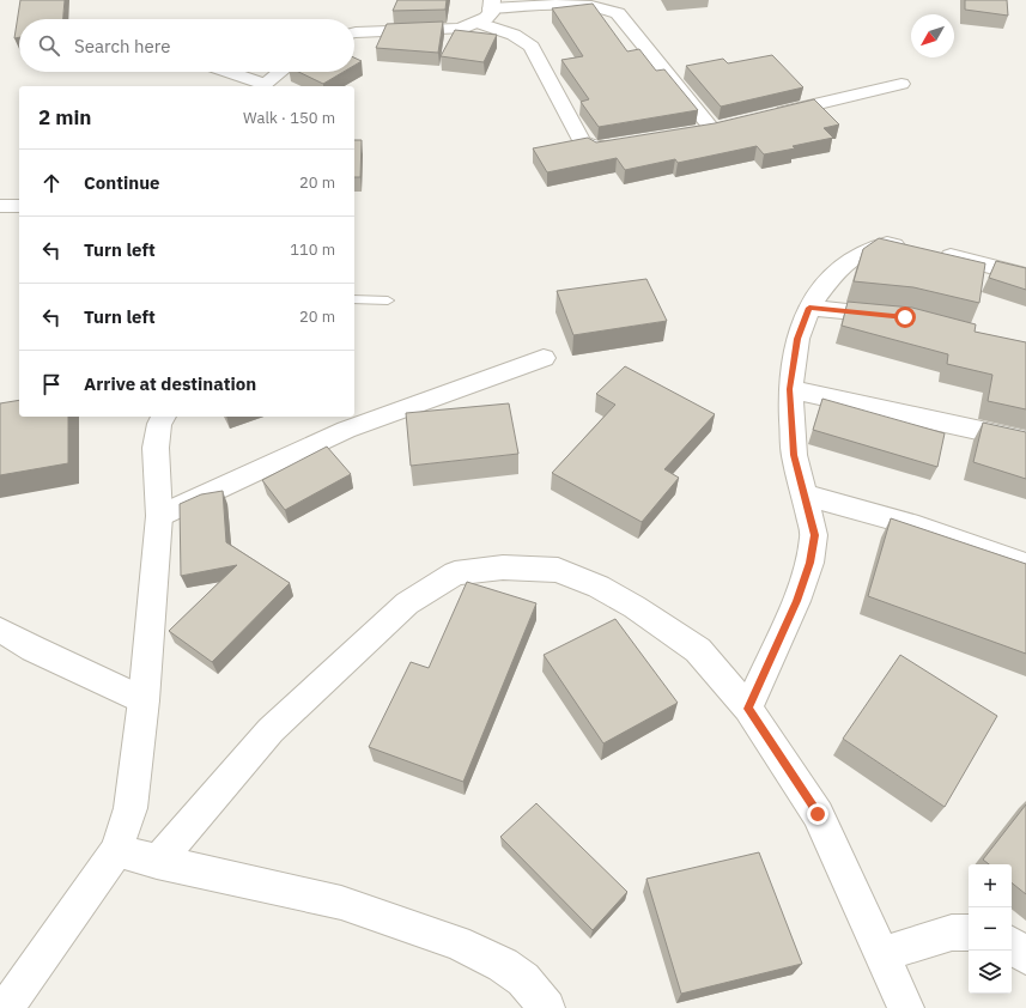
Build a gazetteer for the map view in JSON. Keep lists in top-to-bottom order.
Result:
{
  "north": "bottom left",
  "page": {
    "search": "Search here",
    "heading": ["2 min", "Walk · 150 m"],
    "list": [
      ["Continue", "20 m"],
      ["Turn left", "110 m"],
      ["Turn left", "20 m"],
      "Arrive at destination"
    ],
    "map_buttons": ["+", "−"]
  }
}
